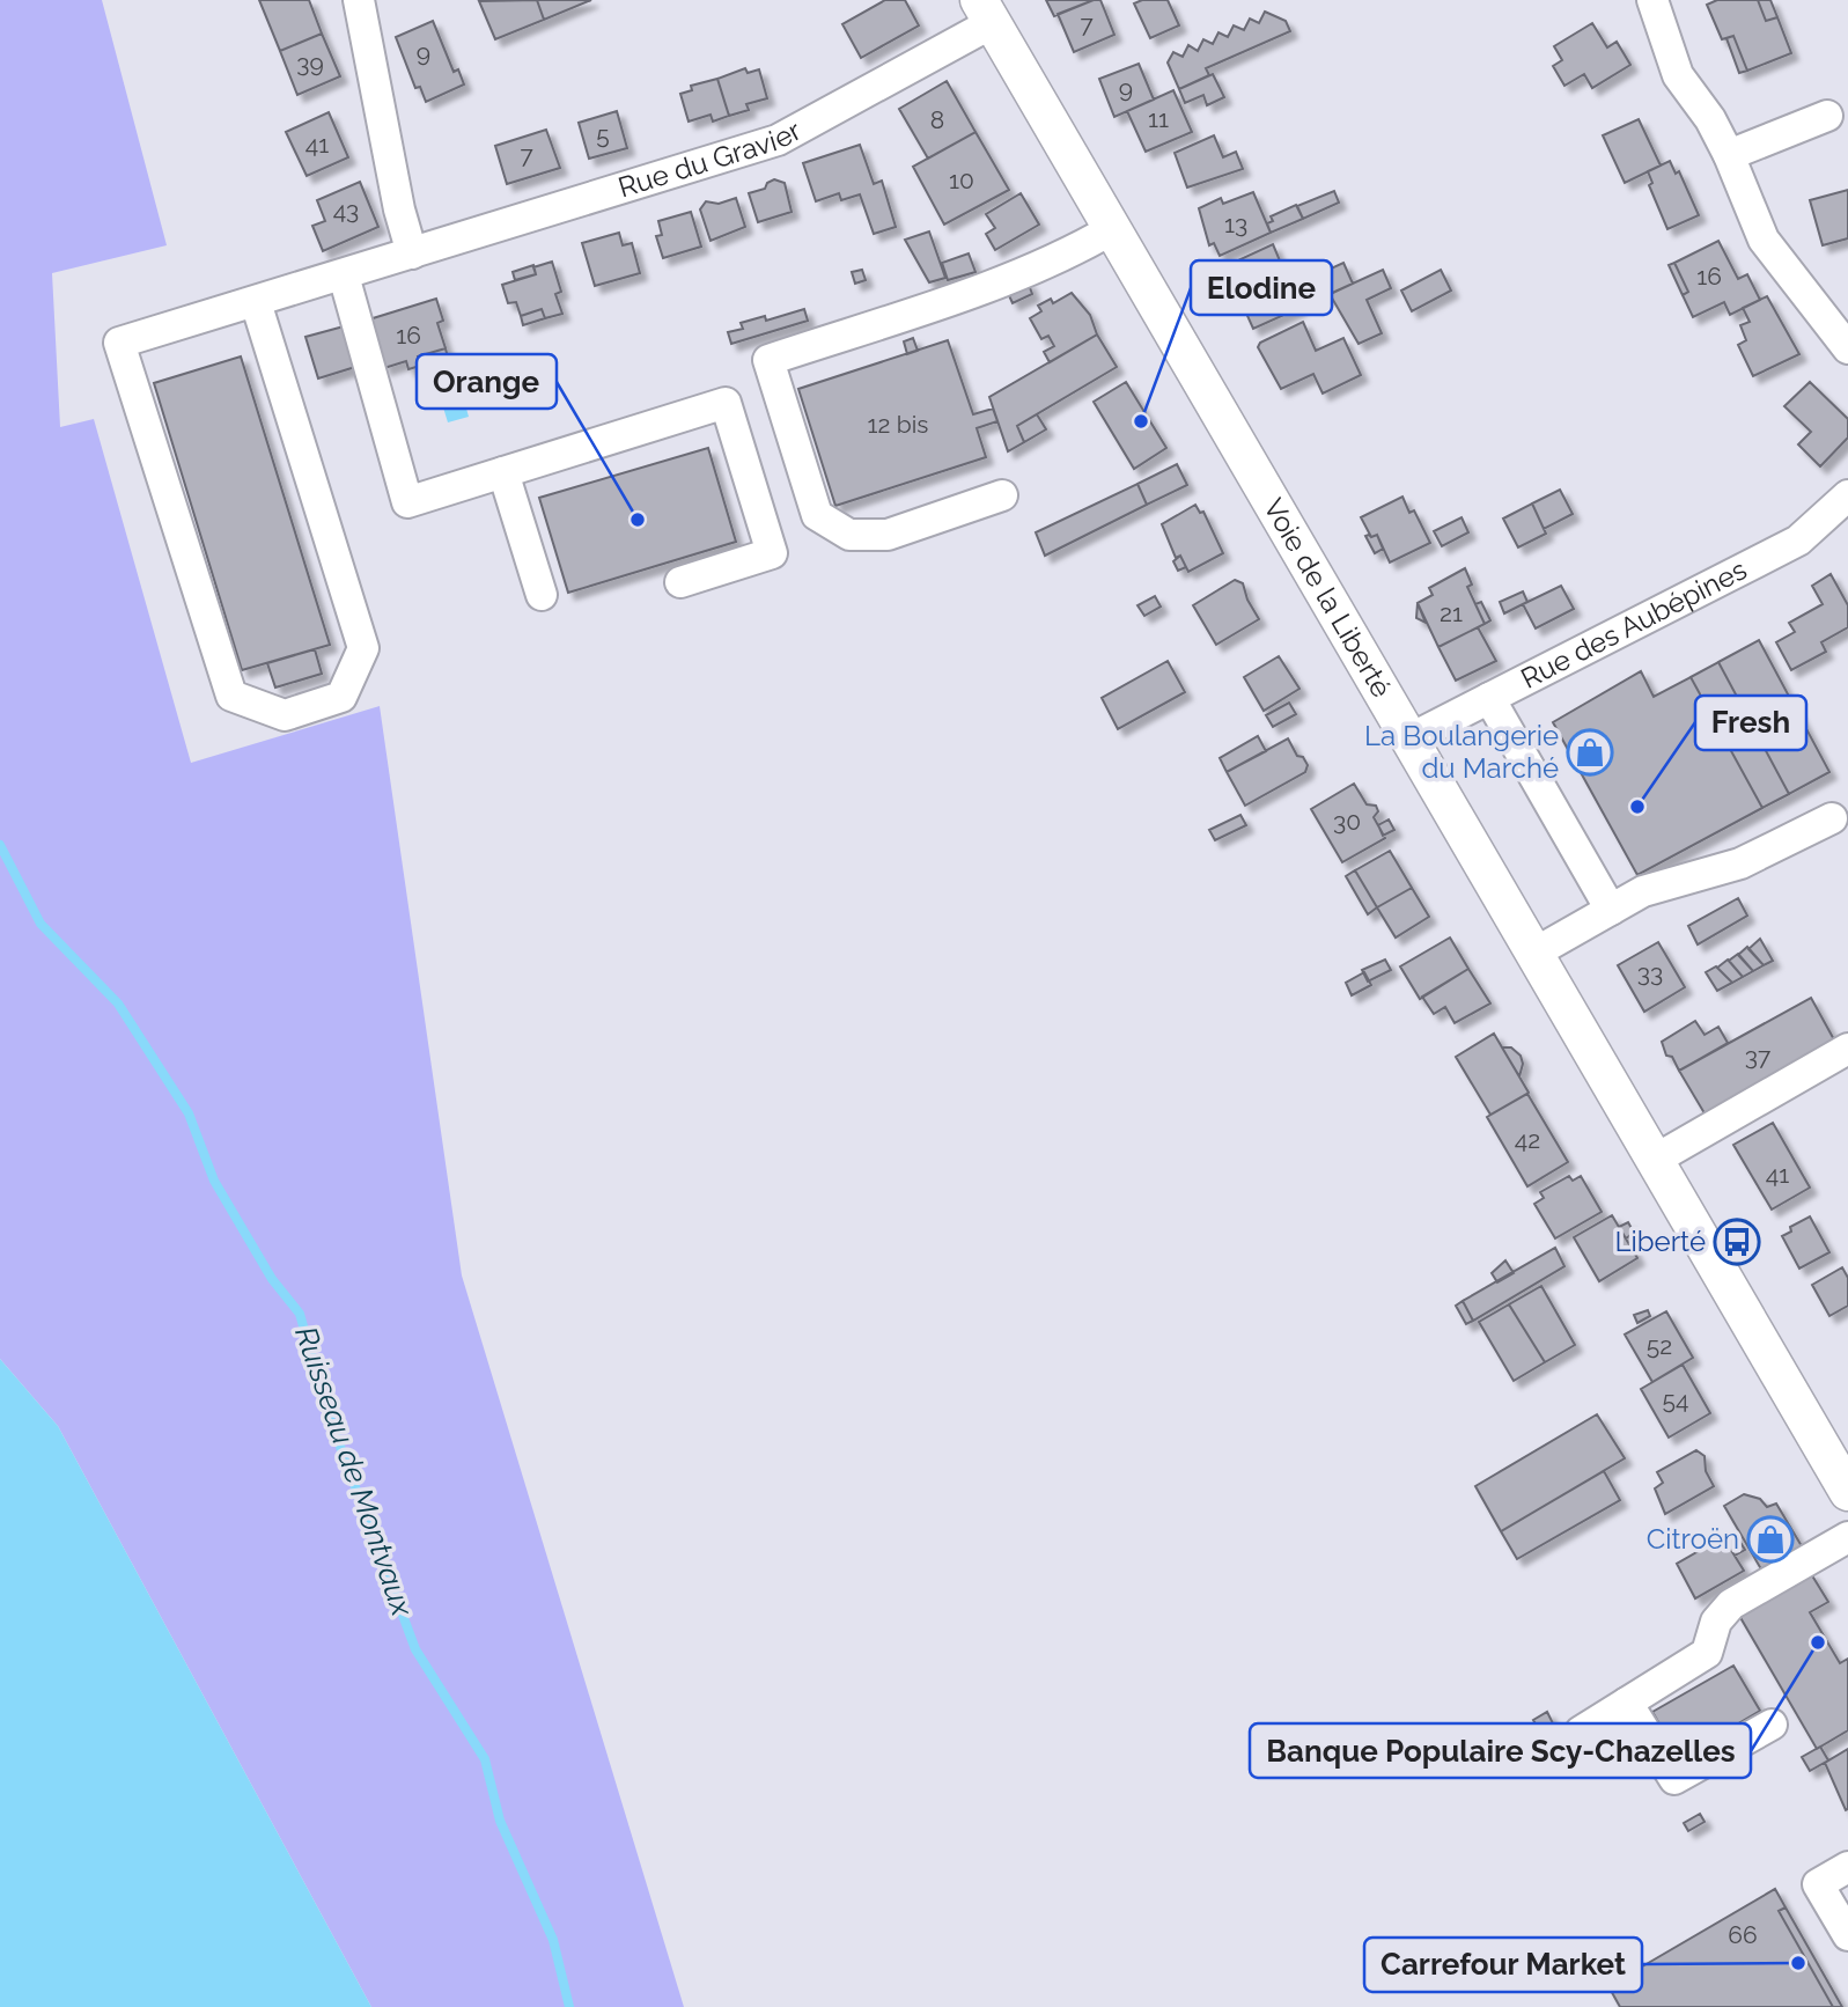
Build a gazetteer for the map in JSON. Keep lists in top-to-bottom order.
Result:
{
  "streets": {
    "main road": ["Voie de la Liberté"],
    "street": ["Rue du Gravier", "Rue des Aubépines"]
  },
  "crossings": [
    ["Rue du Gravier", "Voie de la Liberté"],
    ["Voie de la Liberté", "Rue des Aubépines"]
  ],
  "water": ["Ruisseau de Montvaux"],
  "places": {
    "other": [
      "Elodine",
      "Orange",
      "Fresh",
      "Banque Populaire Scy-Chazelles",
      "Carrefour Market"
    ],
    "shop": ["La Boulangerie du Marché", "Citroën"],
    "bus stop": ["Liberté"]
  },
  "house_numbers": [
    "7",
    "9",
    "39",
    "9",
    "11",
    "8",
    "5",
    "41",
    "7",
    "10",
    "43",
    "13",
    "16",
    "16",
    "12 bis",
    "21",
    "30",
    "33",
    "37",
    "42",
    "41",
    "52",
    "54",
    "66"
  ]
}
